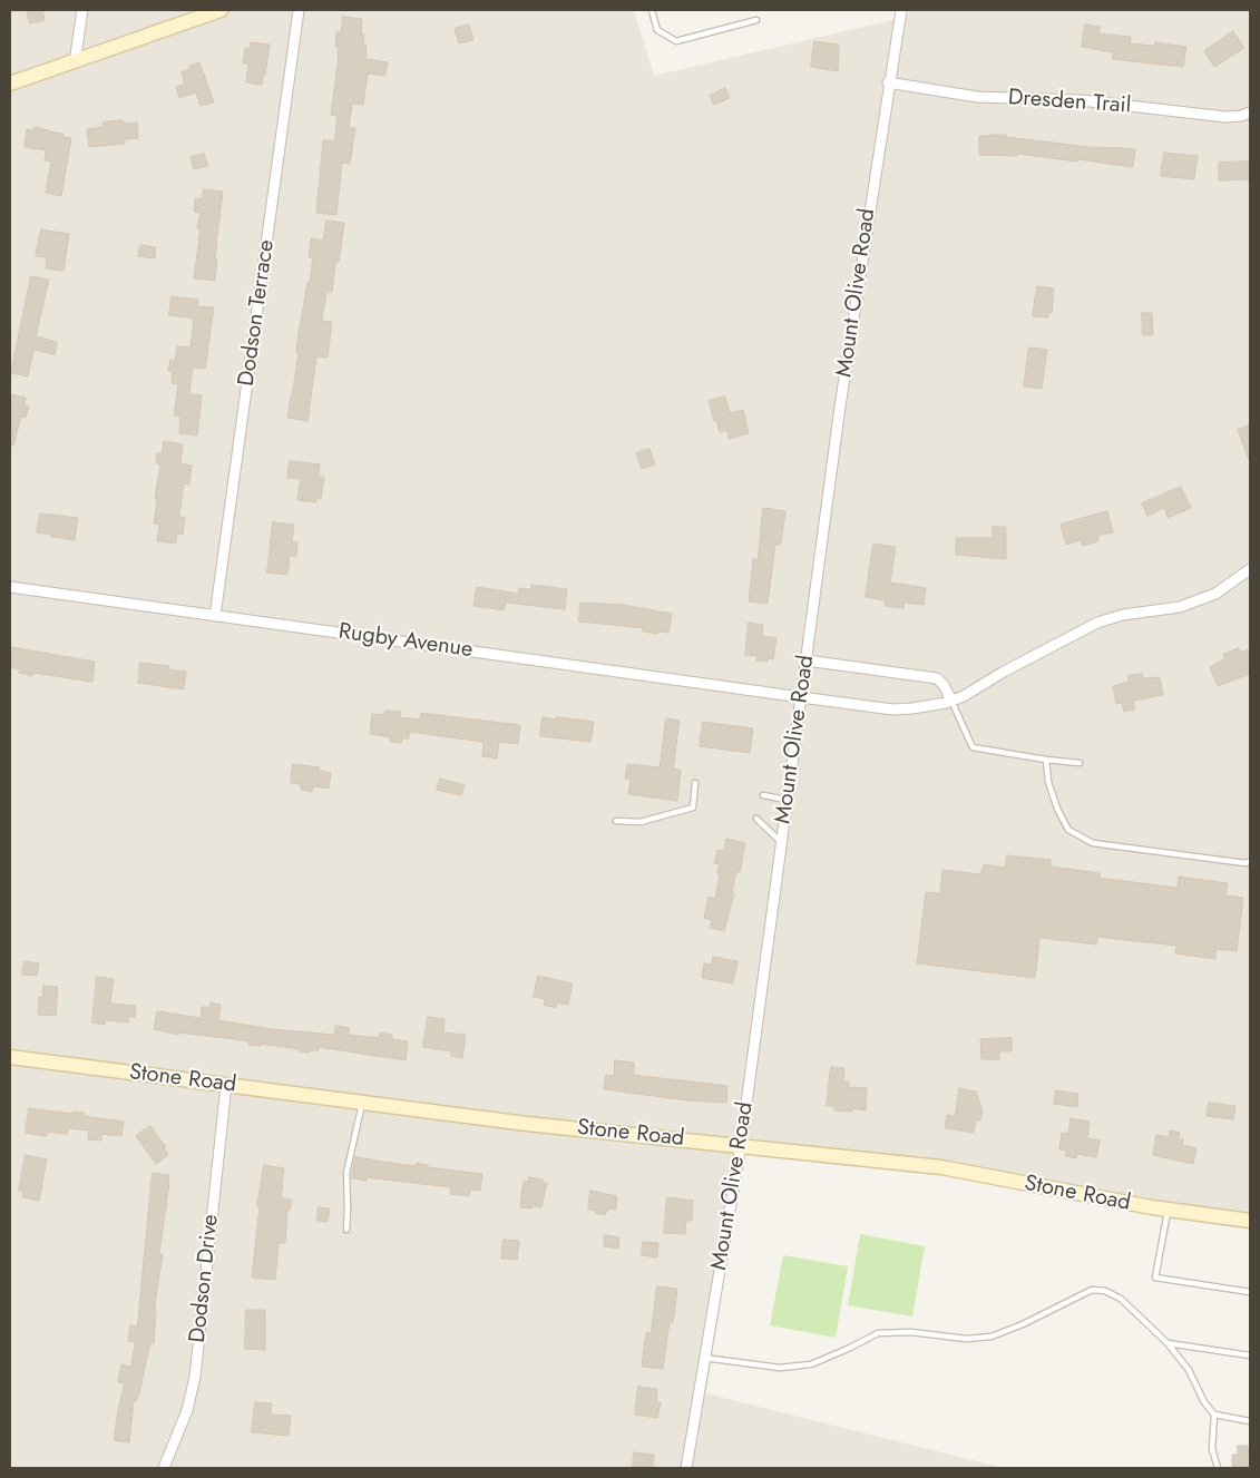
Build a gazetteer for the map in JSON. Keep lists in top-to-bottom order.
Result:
{
  "streets": {
    "street": [
      "Dresden Trail",
      "Mount Olive Road",
      "Dodson Terrace",
      "Rugby Avenue",
      "Stone Road",
      "Dodson Drive"
    ]
  },
  "crossings": [
    ["Dresden Trail", "Mount Olive Road"],
    ["Mount Olive Road", "Rugby Avenue"],
    ["Mount Olive Road", "Stone Road"],
    ["Dodson Terrace", "Rugby Avenue"],
    ["Stone Road", "Dodson Drive"]
  ]
}
